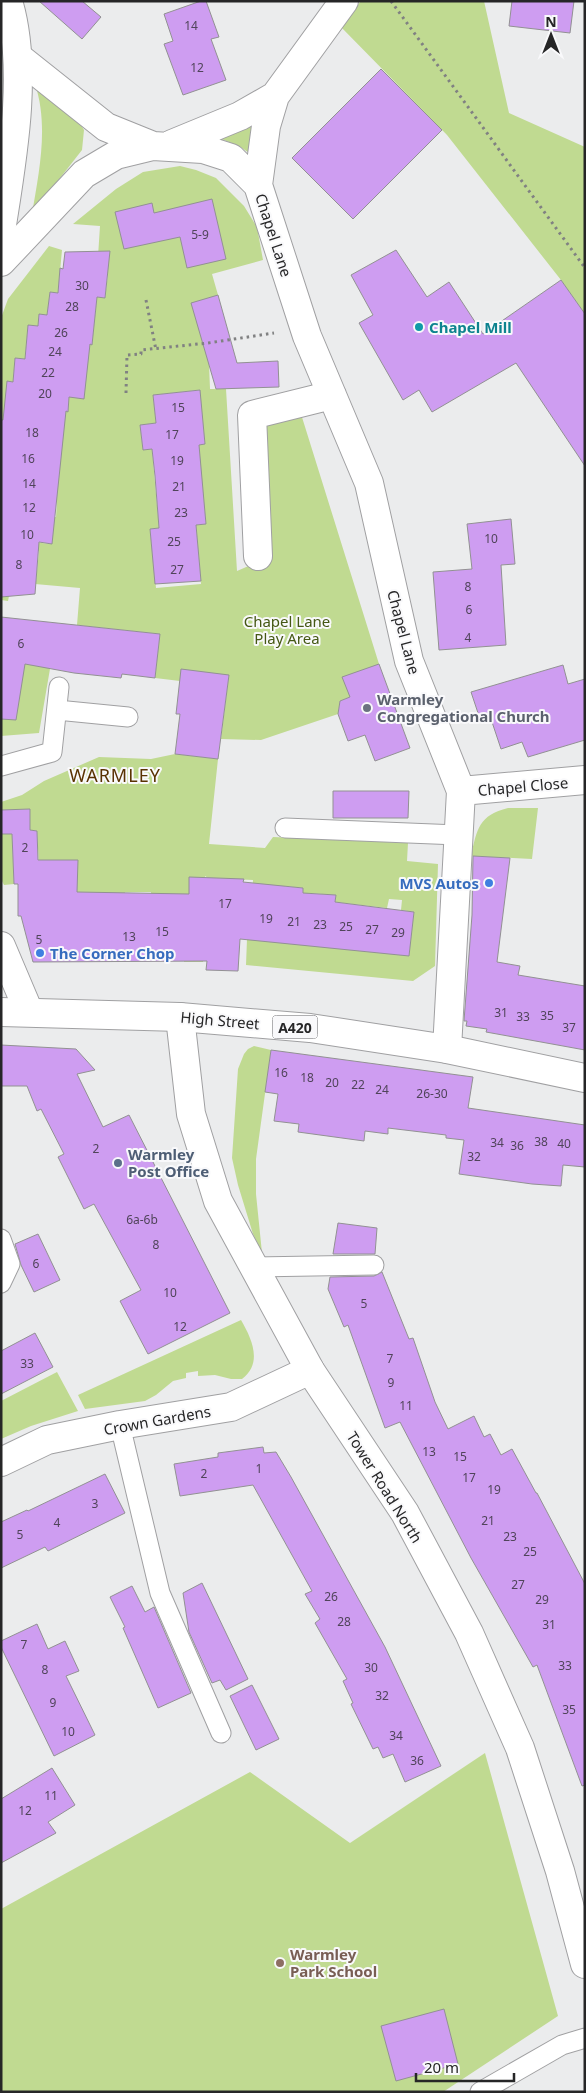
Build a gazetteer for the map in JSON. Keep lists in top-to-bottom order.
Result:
{
  "streets": {
    "street": [
      "Chapel Lane",
      "Chapel Close",
      "High Street",
      "A420",
      "Crown Gardens",
      "Tower Road North"
    ]
  },
  "crossings": [
    ["Chapel Lane", "Chapel Close"],
    ["Chapel Lane", "High Street"],
    ["High Street", "Tower Road North"],
    ["Crown Gardens", "Tower Road North"]
  ],
  "districts": ["WARMLEY"],
  "parks": ["Chapel Lane Play Area"],
  "places": [
    "Chapel Mill",
    "Warmley Congregational Church",
    "MVS Autos",
    "The Corner Chop",
    "Warmley Post Office",
    "Warmley Park School"
  ],
  "house_numbers": [
    "14",
    "12",
    "5-9",
    "30",
    "28",
    "26",
    "24",
    "22",
    "20",
    "15",
    "18",
    "17",
    "16",
    "19",
    "14",
    "21",
    "12",
    "23",
    "10",
    "10",
    "25",
    "8",
    "27",
    "8",
    "6",
    "4",
    "6",
    "2",
    "17",
    "19",
    "21",
    "23",
    "25",
    "27",
    "15",
    "29",
    "13",
    "5",
    "31",
    "35",
    "33",
    "37",
    "16",
    "18",
    "20",
    "22",
    "24",
    "26-30",
    "38",
    "34",
    "40",
    "36",
    "2",
    "32",
    "6a-6b",
    "8",
    "6",
    "10",
    "5",
    "12",
    "7",
    "33",
    "9",
    "11",
    "13",
    "15",
    "1",
    "2",
    "17",
    "19",
    "3",
    "21",
    "4",
    "5",
    "23",
    "25",
    "27",
    "26",
    "29",
    "28",
    "31",
    "7",
    "33",
    "30",
    "8",
    "32",
    "9",
    "35",
    "10",
    "34",
    "36",
    "11",
    "12"
  ],
  "scale_bar": "20 m",
  "north": "top"
}
